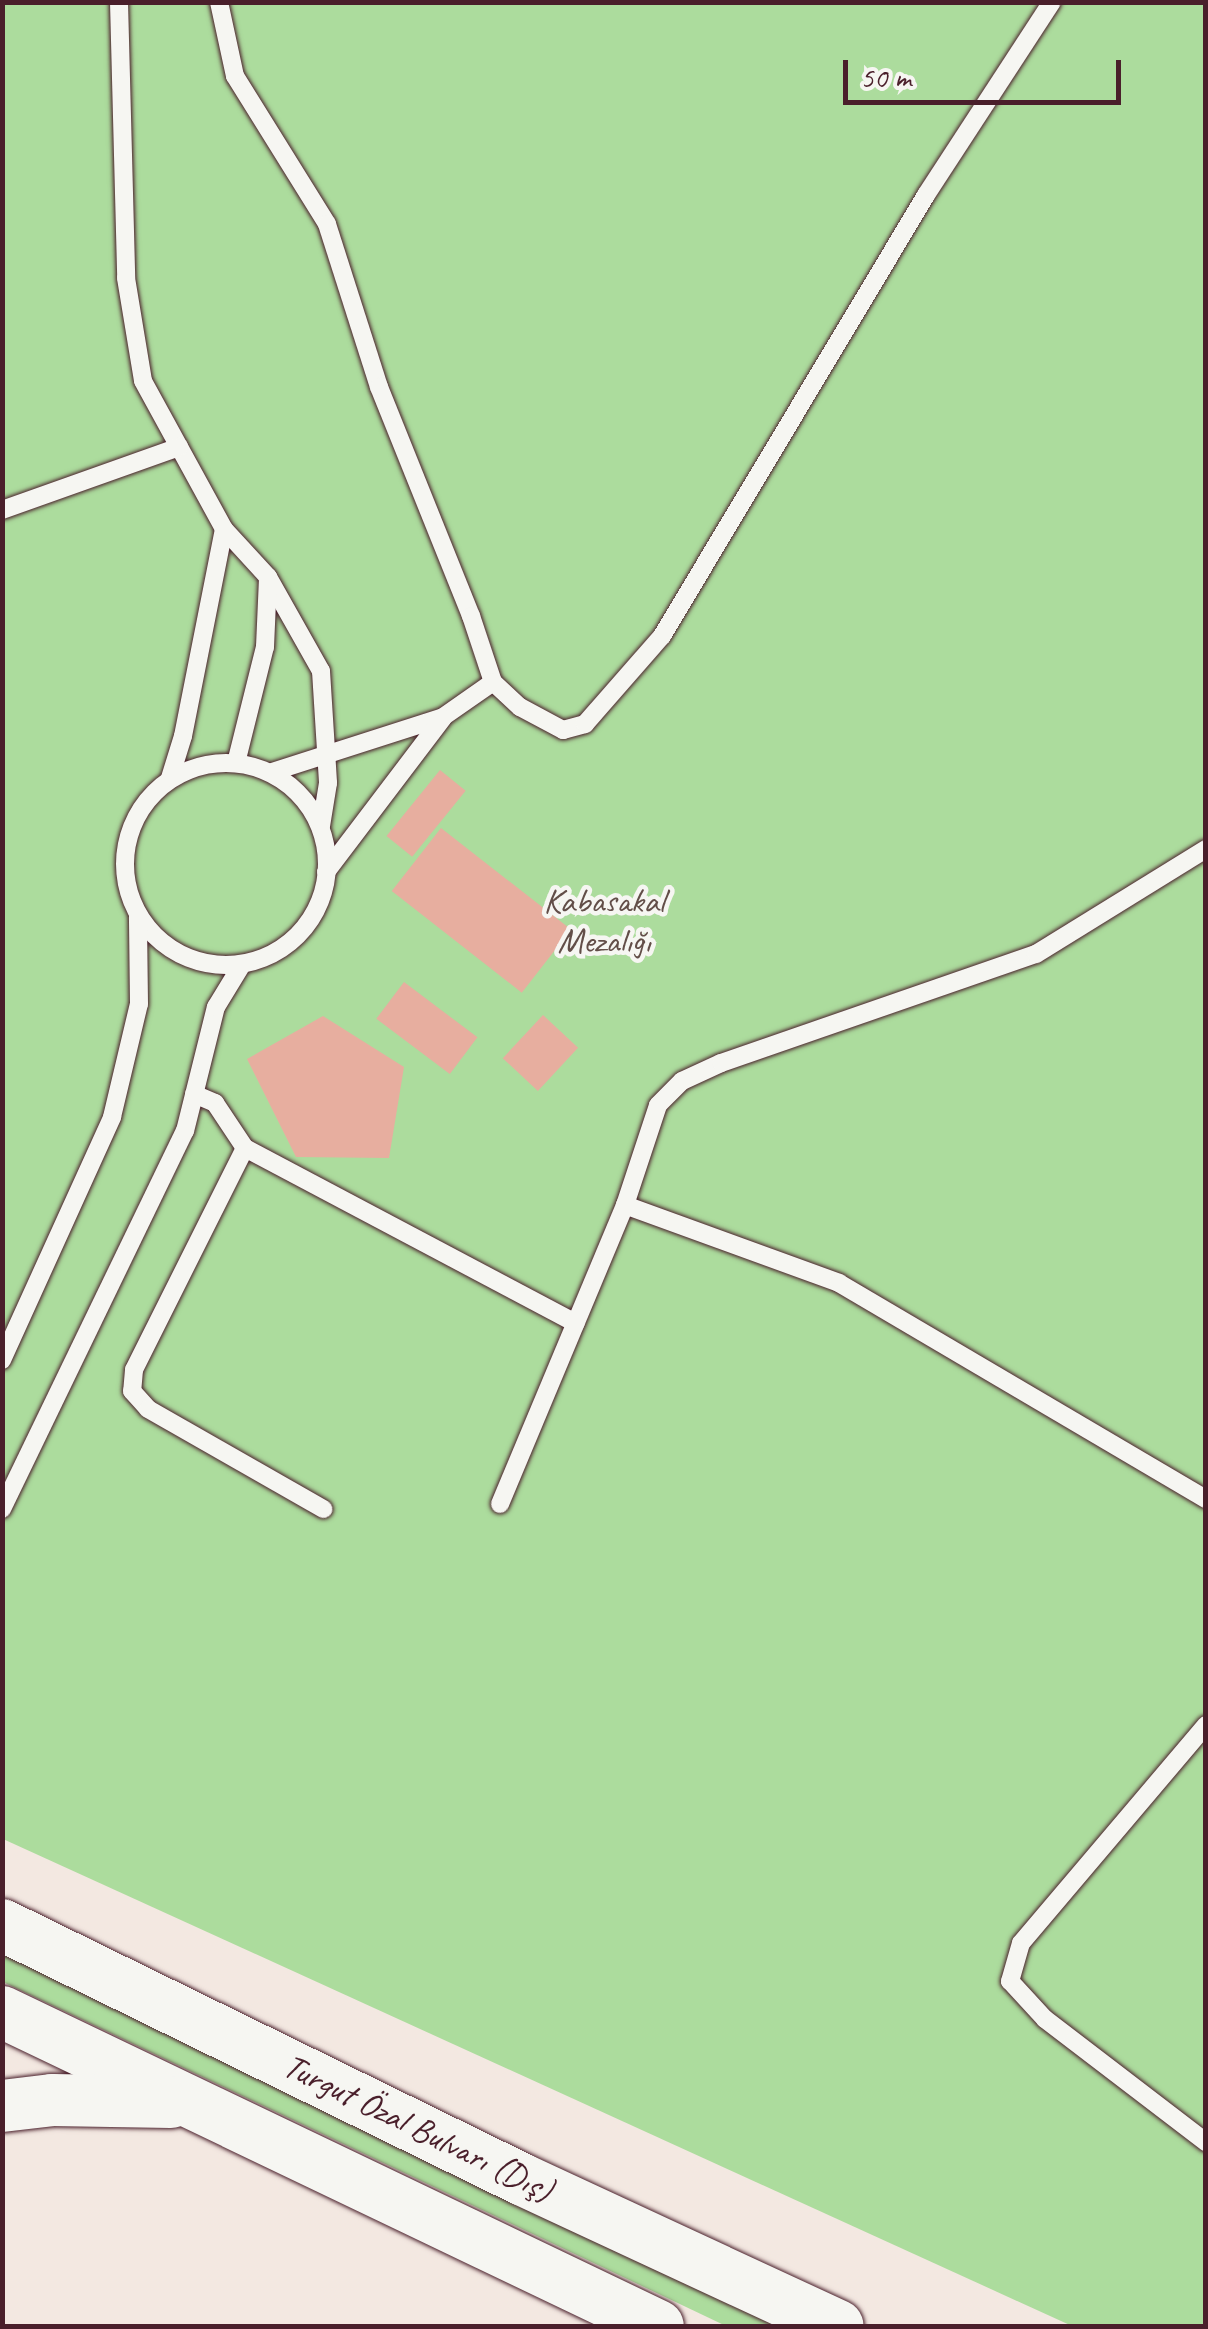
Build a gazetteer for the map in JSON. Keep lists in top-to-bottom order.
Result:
{
  "streets": {
    "main road": ["Turgut Özal Bulvarı (Dış)"]
  },
  "parks": ["Kabasakal Mezalığı"],
  "scale_bar": "50 m"
}
